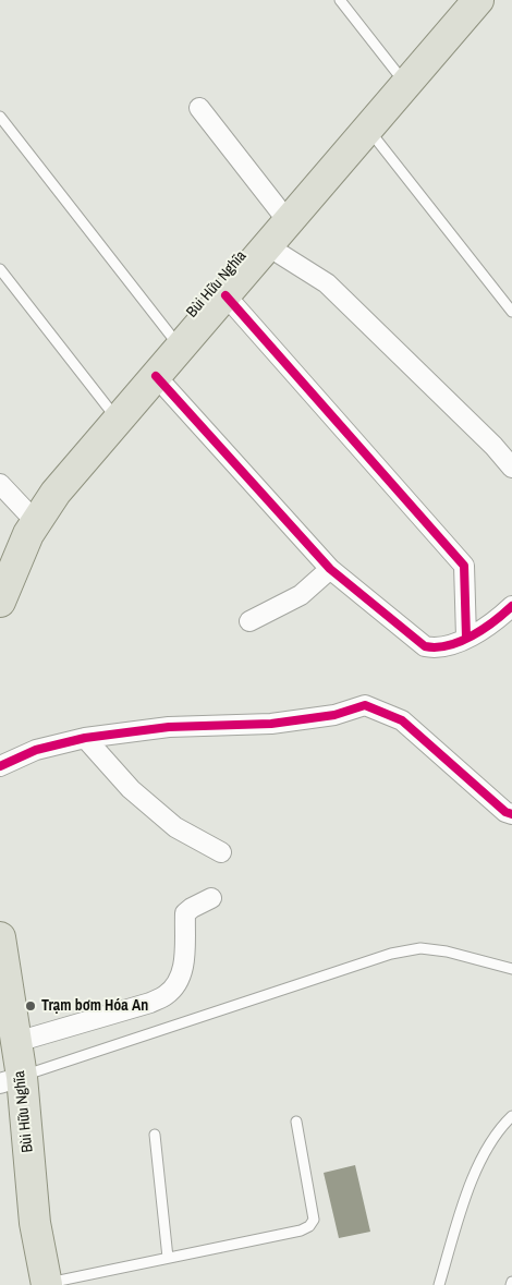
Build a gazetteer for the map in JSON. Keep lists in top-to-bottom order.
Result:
{
  "streets": {
    "main road": ["Bùi Hữu Nghĩa"]
  },
  "places": ["Trạm bơm Hóa An"]
}
